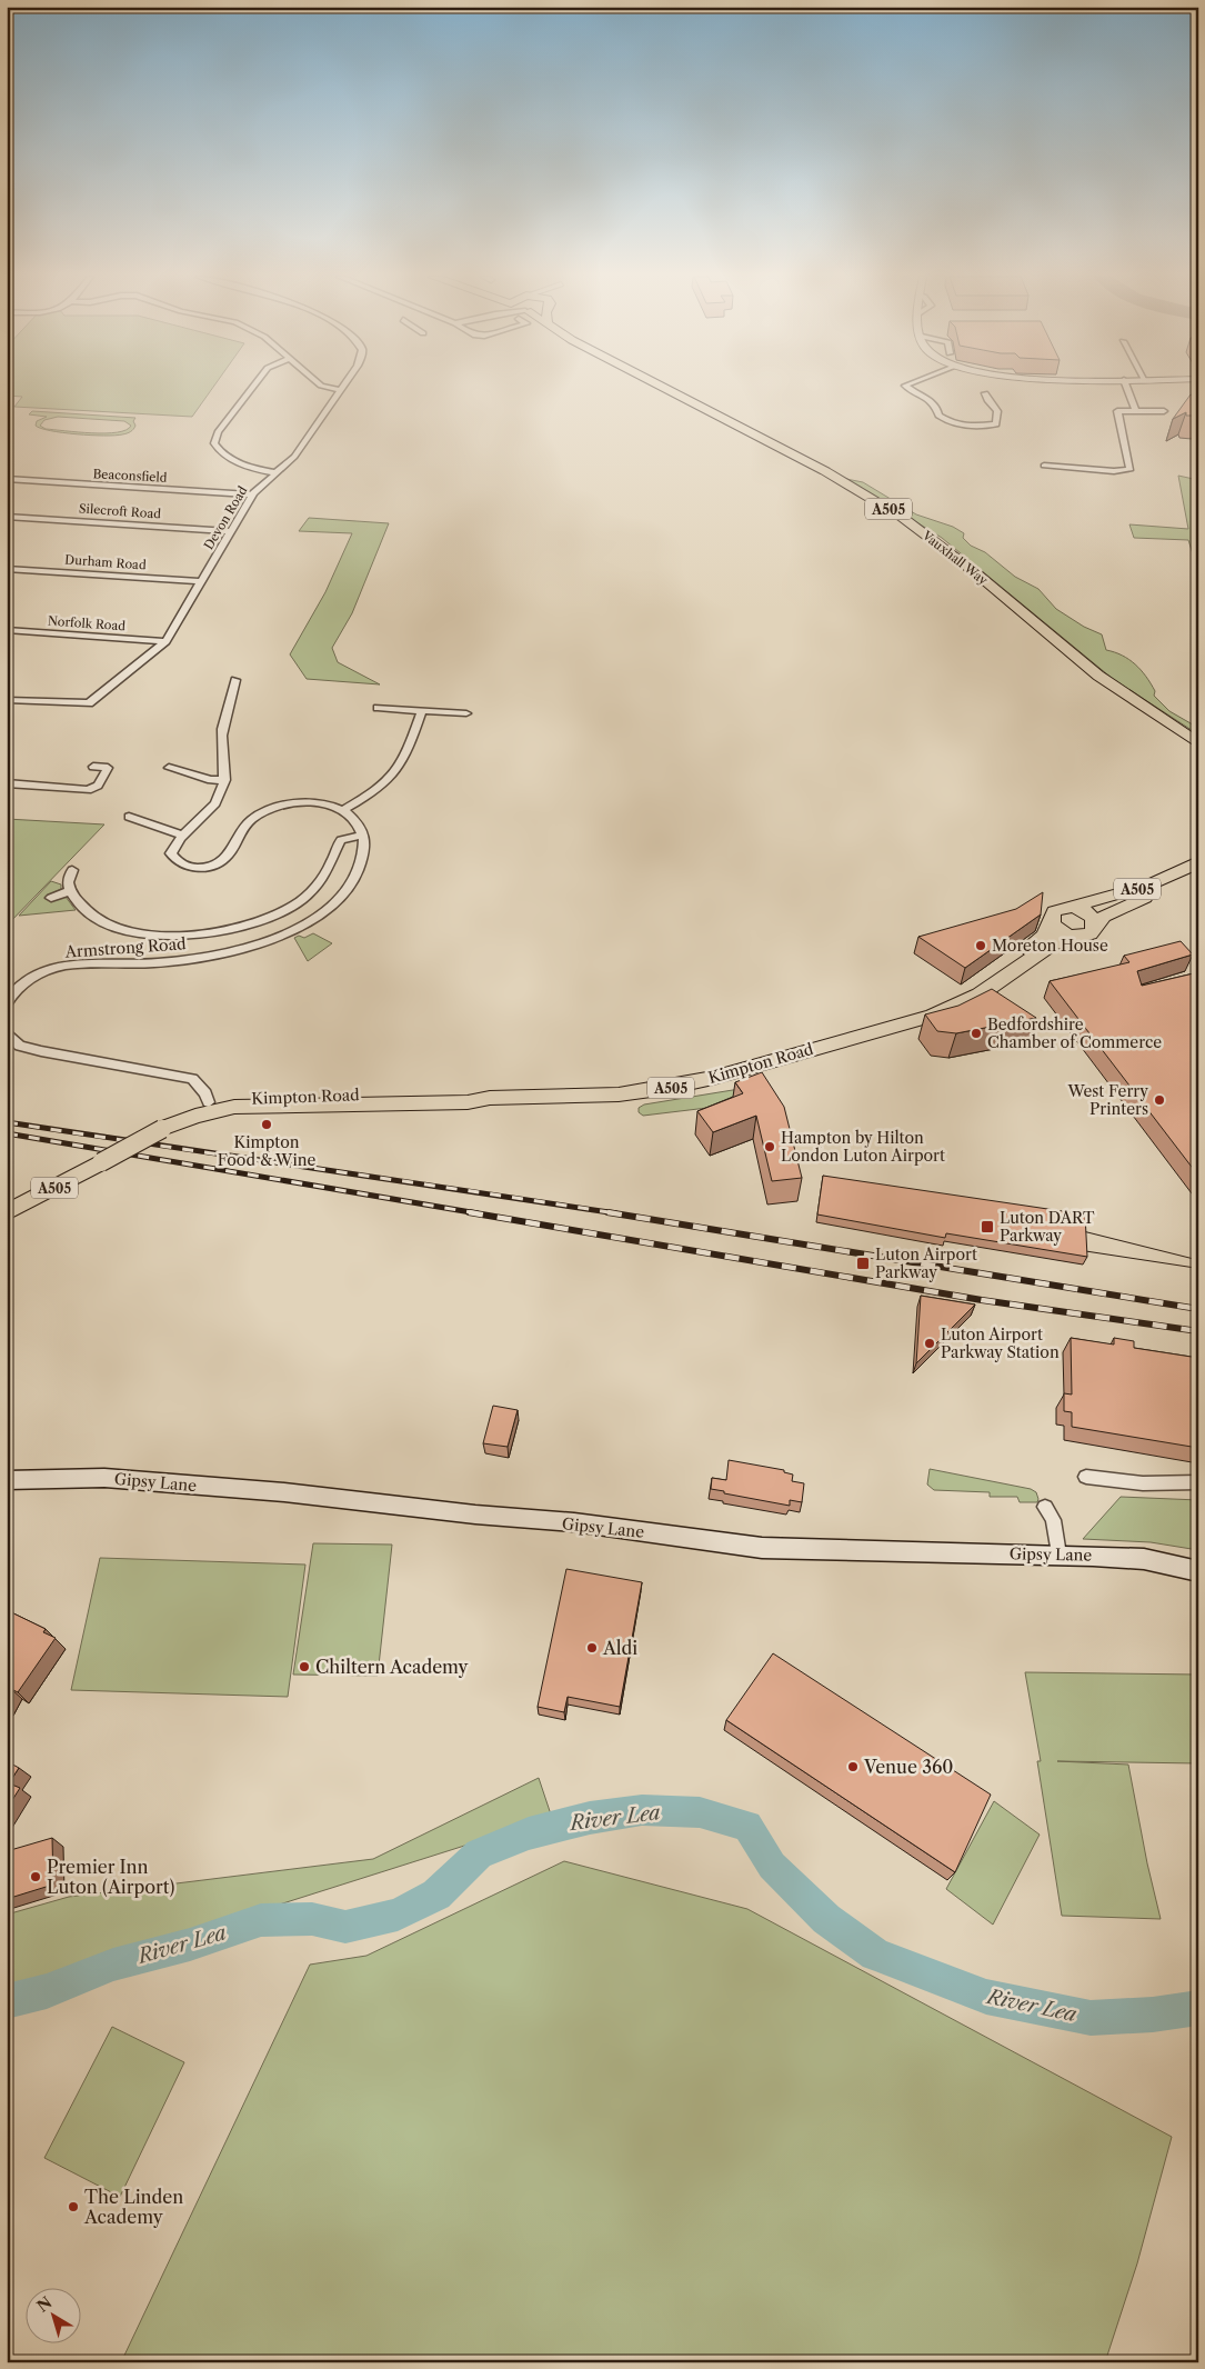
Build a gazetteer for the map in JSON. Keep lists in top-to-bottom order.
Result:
{
  "streets": {
    "main road": [
      "A505",
      "Vauxhall Way",
      "Kimpton Road",
      "Gipsy Lane"
    ],
    "street": [
      "Beaconsfield",
      "Silecroft Road",
      "Devon Road",
      "Durham Road",
      "Norfolk Road",
      "Armstrong Road"
    ]
  },
  "crossings": [
    ["Beaconsfield", "Devon Road"],
    ["A505", "Kimpton Road"],
    ["Silecroft Road", "Devon Road"],
    ["Devon Road", "Durham Road"],
    ["Devon Road", "Norfolk Road"]
  ],
  "water": ["River Lea"],
  "places": {
    "other": [
      "Moreton House",
      "Bedfordshire Chamber of Commerce",
      "West Ferry Printers",
      "Kimpton Food & Wine",
      "Hampton by Hilton London Luton Airport",
      "Luton Airport Parkway Station",
      "Aldi",
      "Chiltern Academy",
      "Venue 360",
      "Premier Inn Luton (Airport)",
      "The Linden Academy"
    ],
    "transit": ["Luton DART Parkway", "Luton Airport Parkway"]
  },
  "north": "top left"
}
